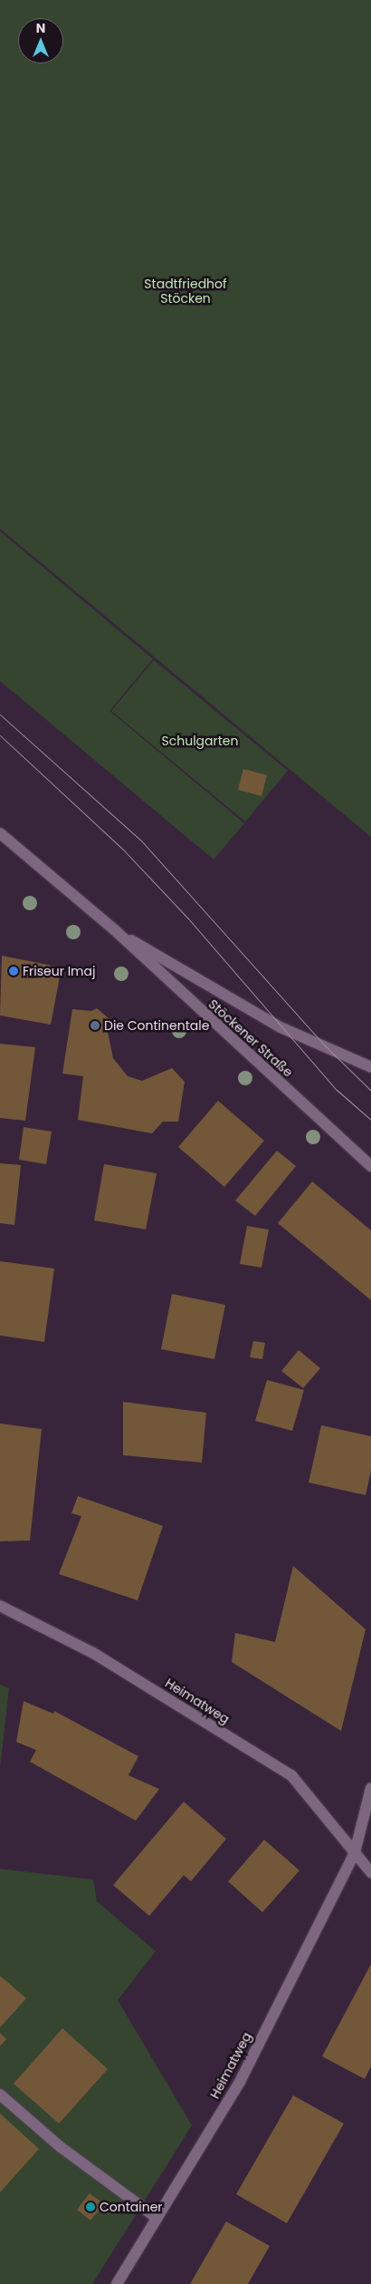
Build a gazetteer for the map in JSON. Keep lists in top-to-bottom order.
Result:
{
  "streets": {
    "street": ["Stöckener Straße", "Heimatweg"]
  },
  "parks": ["Stadtfriedhof Stöcken", "Schulgarten"],
  "places": ["Friseur Imaj", "Die Continentale", "Container"],
  "north": "top"
}
